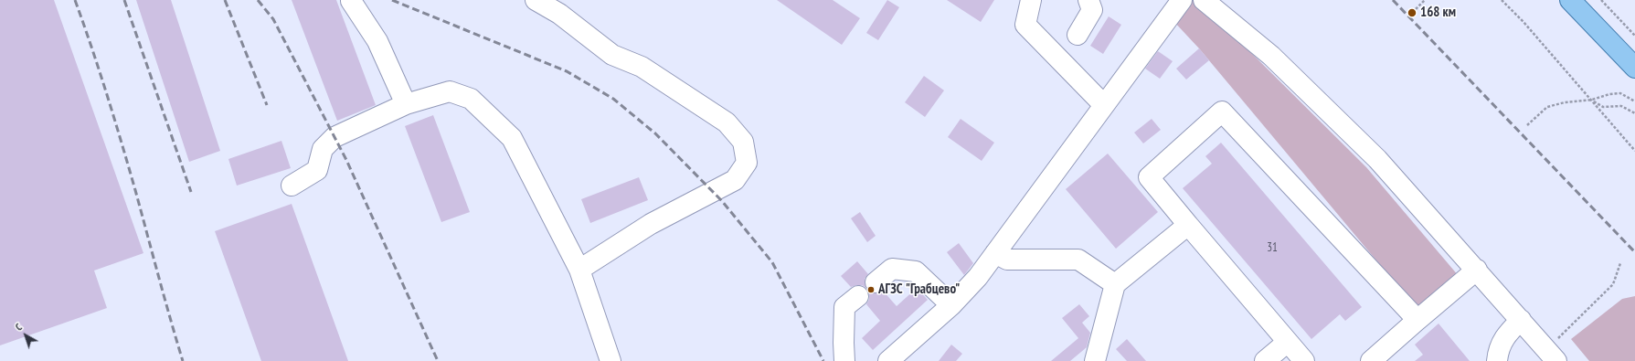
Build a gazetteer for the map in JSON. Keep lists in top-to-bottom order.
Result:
{
  "places": ["168 км", "АГЗС \"Грабцево\""],
  "house_numbers": ["31"],
  "north": "top left"
}
